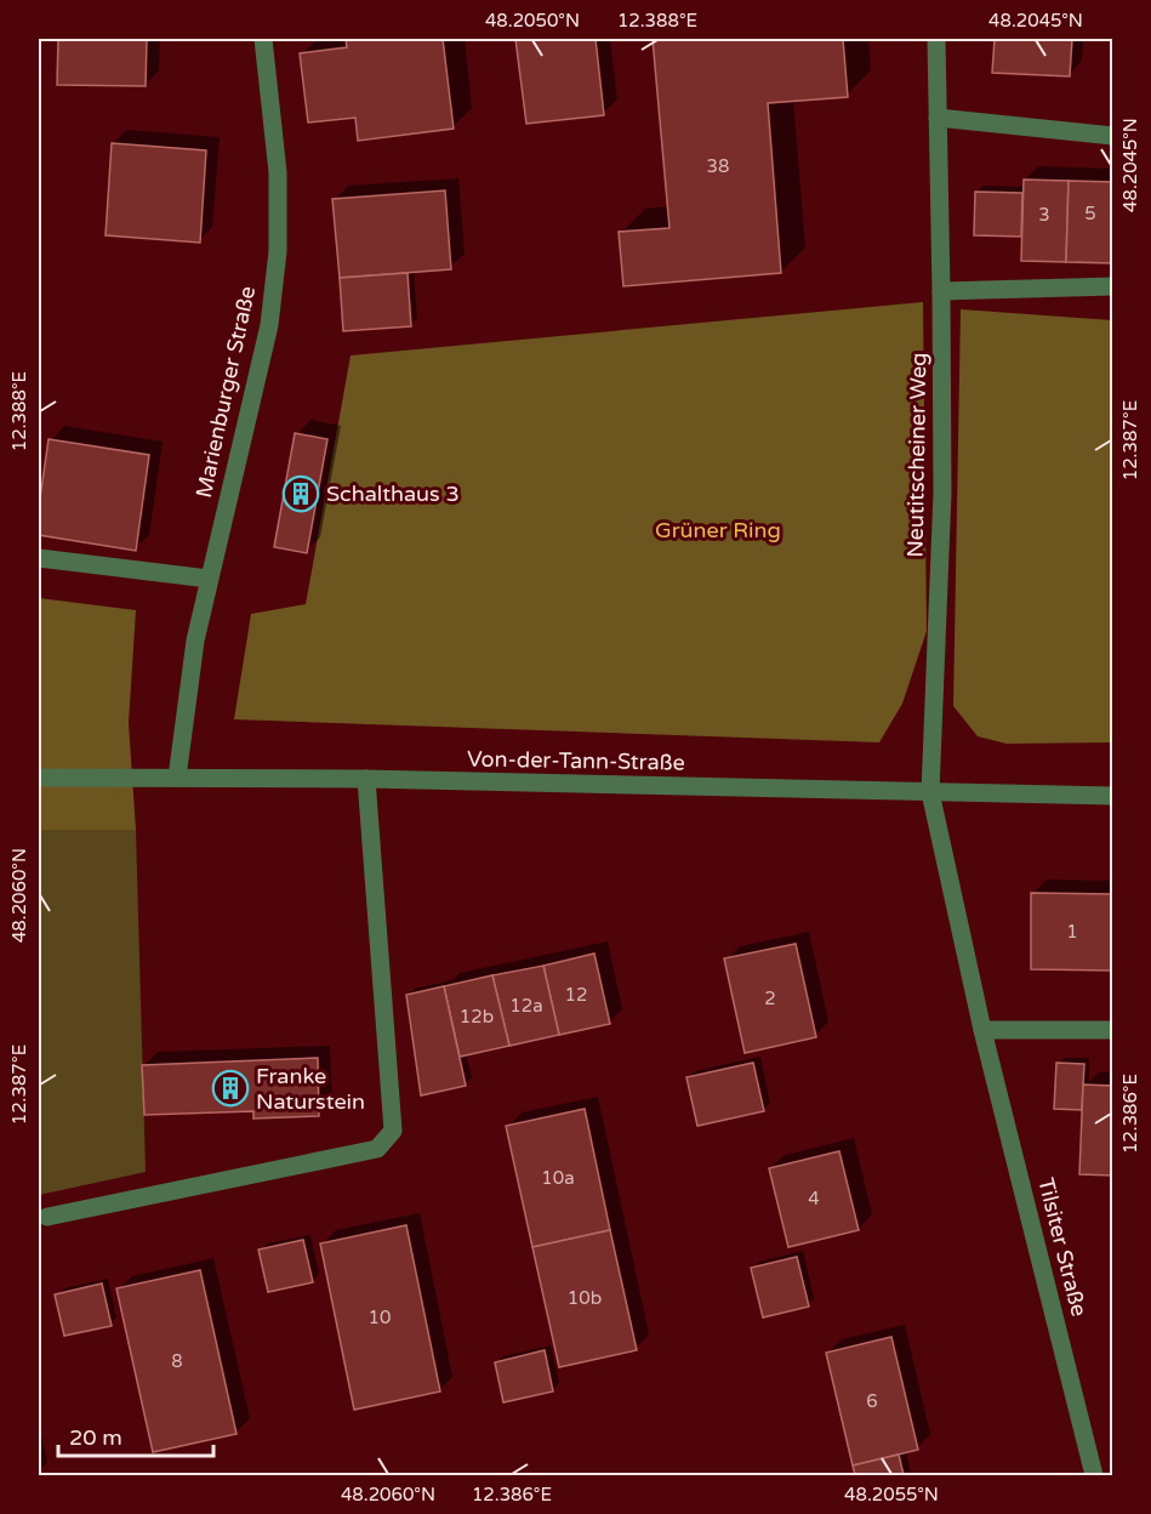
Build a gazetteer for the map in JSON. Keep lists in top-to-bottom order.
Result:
{
  "streets": {
    "street": [
      "Marienburger Straße",
      "Neutitscheiner Weg",
      "Von-der-Tann-Straße",
      "Tilsiter Straße"
    ]
  },
  "crossings": [
    ["Marienburger Straße", "Von-der-Tann-Straße"],
    ["Neutitscheiner Weg", "Von-der-Tann-Straße"],
    ["Neutitscheiner Weg", "Tilsiter Straße"],
    ["Von-der-Tann-Straße", "Tilsiter Straße"]
  ],
  "parks": ["Grüner Ring"],
  "places": {
    "building": ["Schalthaus 3", "Franke Naturstein"]
  },
  "house_numbers": [
    "38",
    "5",
    "3",
    "1",
    "12",
    "2",
    "12a",
    "12b",
    "10a",
    "4",
    "10b",
    "10",
    "8",
    "6"
  ],
  "scale_bar": "20 m",
  "coordinates": [
    "48.2050°N",
    "12.388°E",
    "48.2045°N",
    "12.387°E",
    "48.2060°N",
    "12.386°E",
    "48.2055°N"
  ]
}
